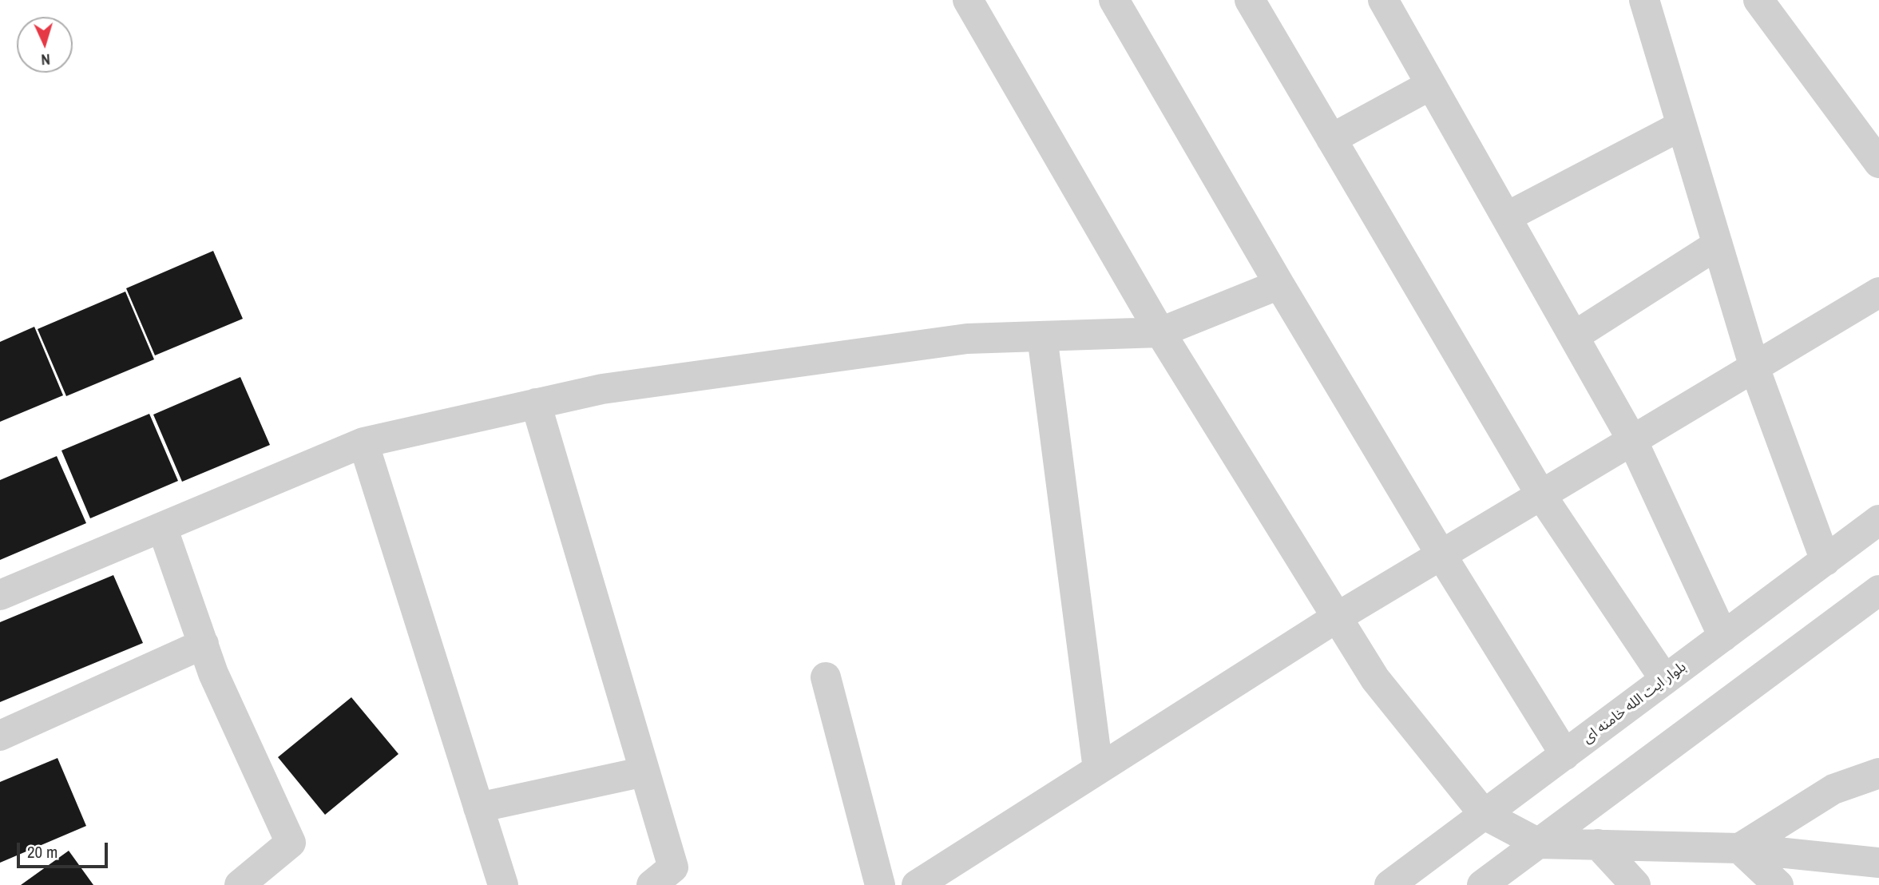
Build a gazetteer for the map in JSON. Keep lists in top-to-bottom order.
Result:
{
  "streets": {
    "street": ["بلوار ایت الله خامنه ای"]
  },
  "scale_bar": "20 m",
  "north": "bottom"
}
